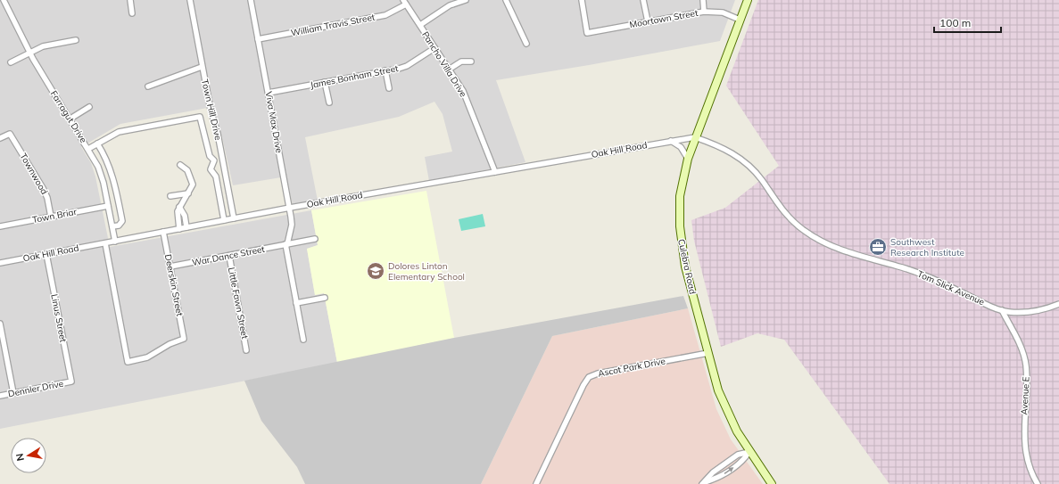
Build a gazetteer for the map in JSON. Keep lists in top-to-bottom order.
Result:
{
  "streets": {
    "main road": ["Culebra Road"],
    "street": [
      "Moortown Street",
      "William Travis Street",
      "Pancho Villa Drive",
      "James Bonham Street",
      "Town Hill Drive",
      "Farragut Drive",
      "Viva Max Drive",
      "Oak Hill Road",
      "Townwood",
      "Town Briar",
      "War Dance Street",
      "Deerskin Street",
      "Tom Slick Avenue",
      "Little Fawn Street",
      "Linus Street",
      "Ascot Park Drive",
      "Dennler Drive",
      "Avenue E"
    ]
  },
  "crossings": [
    ["Moortown Street", "Culebra Road"],
    ["William Travis Street", "Pancho Villa Drive"],
    ["William Travis Street", "Viva Max Drive"],
    ["Pancho Villa Drive", "James Bonham Street"],
    ["Pancho Villa Drive", "Oak Hill Road"],
    ["James Bonham Street", "Viva Max Drive"],
    ["Town Hill Drive", "Oak Hill Road"],
    ["Farragut Drive", "Oak Hill Road"],
    ["Farragut Drive", "Town Briar"],
    ["Viva Max Drive", "Oak Hill Road"],
    ["Viva Max Drive", "War Dance Street"],
    ["Oak Hill Road", "Culebra Road"],
    ["Oak Hill Road", "Deerskin Street"],
    ["Oak Hill Road", "Tom Slick Avenue"],
    ["Oak Hill Road", "Linus Street"],
    ["Townwood", "Town Briar"],
    ["War Dance Street", "Deerskin Street"],
    ["War Dance Street", "Little Fawn Street"],
    ["Culebra Road", "Tom Slick Avenue"],
    ["Culebra Road", "Ascot Park Drive"],
    ["Tom Slick Avenue", "Avenue E"],
    ["Linus Street", "Dennler Drive"]
  ],
  "places": {
    "office": ["Southwest Research Institute"],
    "school or university": ["Dolores Linton Elementary School"]
  },
  "scale_bar": "100 m",
  "north": "left"
}
